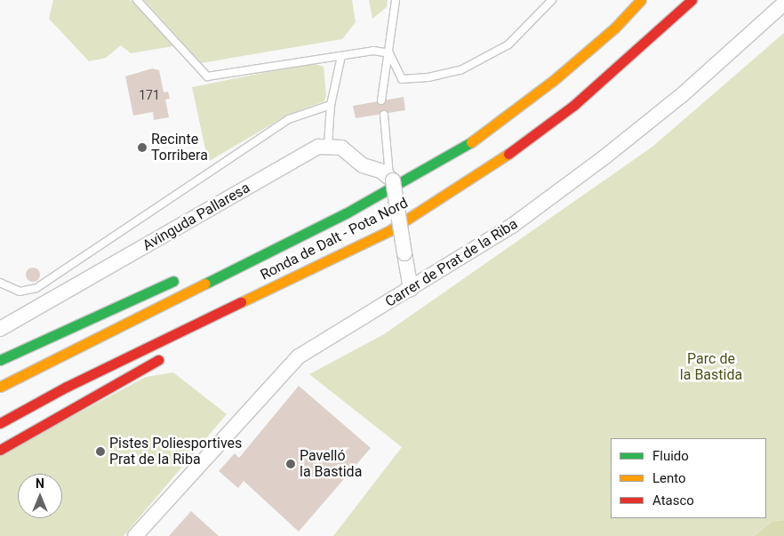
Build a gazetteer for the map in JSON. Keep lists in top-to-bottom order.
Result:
{
  "streets": {
    "highway": ["Ronda de Dalt - Pota Nord"],
    "street": ["Avinguda Pallaresa", "Carrer de Prat de la Riba"]
  },
  "parks": ["Parc de la Bastida"],
  "places": ["Recinte Torribera", "Pistes Poliesportives Prat de la Riba", "Pavelló la Bastida"],
  "house_numbers": ["171"],
  "legend": ["Fluido", "Lento", "Atasco"],
  "north": "top"
}
